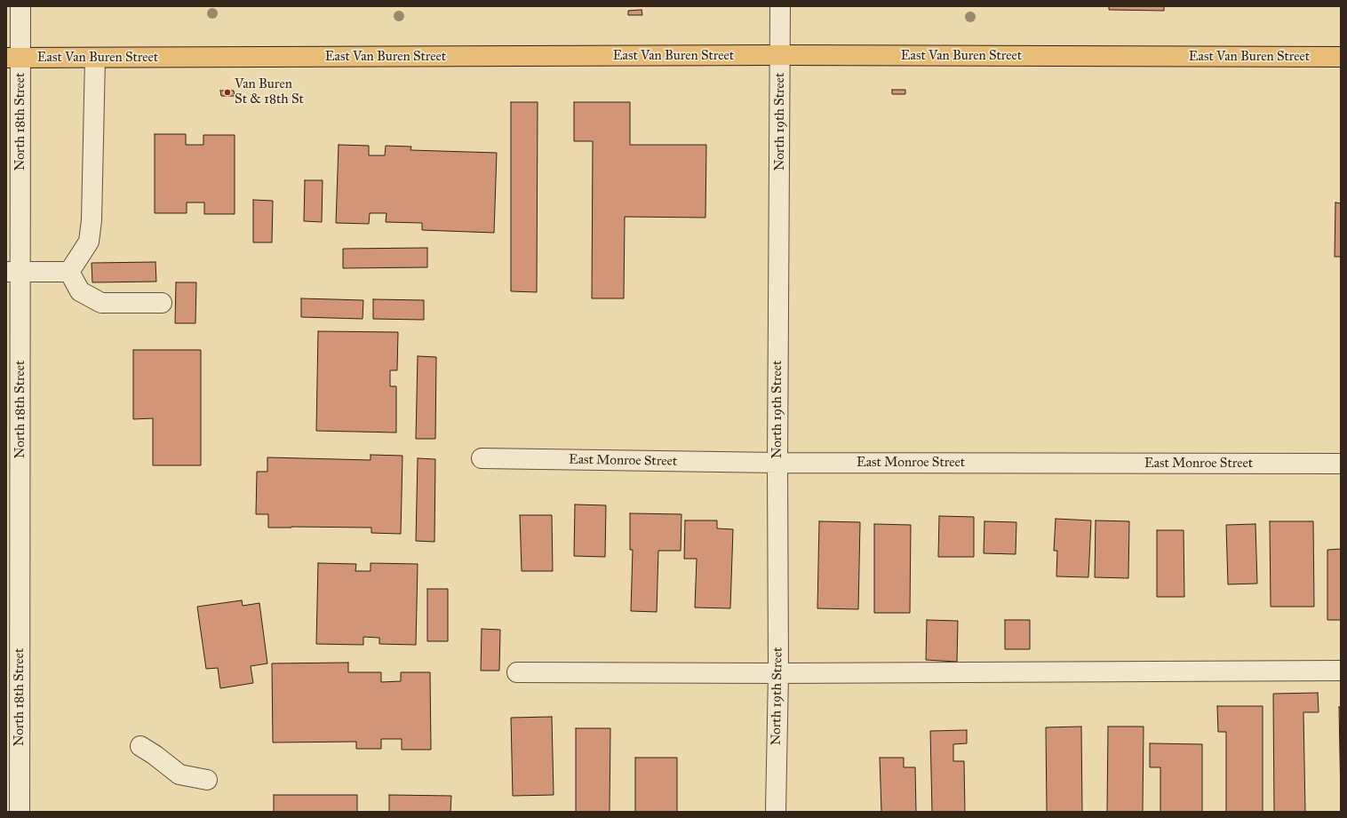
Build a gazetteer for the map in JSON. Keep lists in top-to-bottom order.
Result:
{
  "streets": {
    "main road": ["East Van Buren Street"],
    "street": ["North 18th Street", "North 19th Street", "East Monroe Street"]
  },
  "crossings": [
    ["East Van Buren Street", "North 18th Street"],
    ["East Van Buren Street", "North 19th Street"],
    ["North 19th Street", "East Monroe Street"]
  ],
  "places": ["Van Buren St & 18th St"]
}
